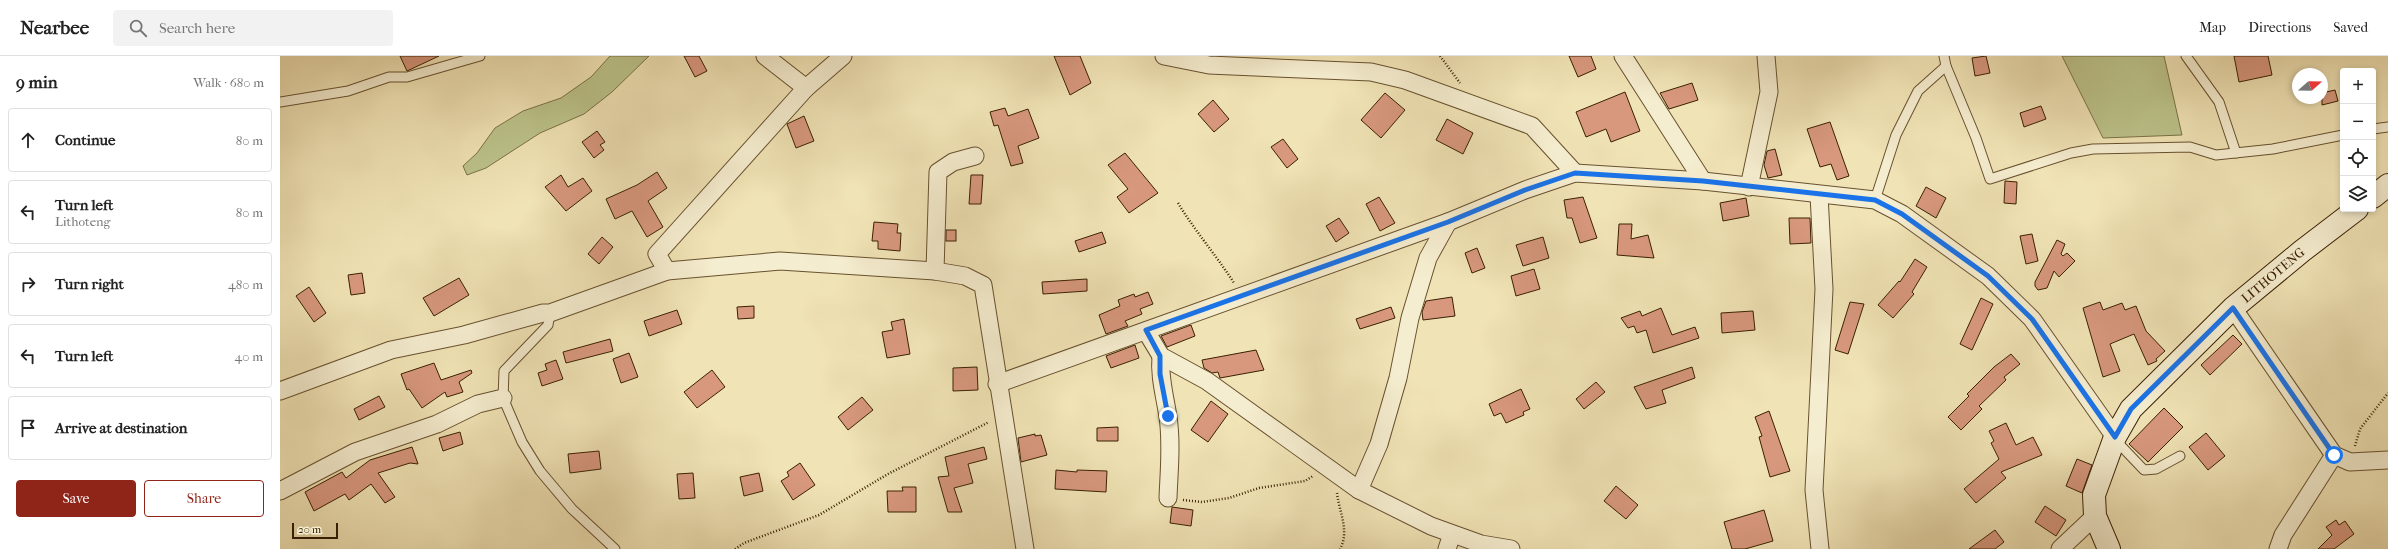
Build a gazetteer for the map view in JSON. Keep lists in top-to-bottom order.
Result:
{
  "streets": {
    "main road": ["LITHOTENG"]
  },
  "scale_bar": "20 m",
  "north": "right",
  "page": {
    "header": "Nearbee",
    "search": "Search here",
    "nav": ["Map", "Directions", "Saved"],
    "heading": ["9 min", "Walk · 680 m"],
    "map_buttons": ["+", "−"],
    "list": [
      ["Continue", "80 m"],
      ["Turn left", "Lithoteng", "80 m"],
      ["Turn right", "480 m"],
      ["Turn left", "40 m"],
      "Arrive at destination"
    ],
    "buttons": ["Save", "Share"],
    "scale": "20 m"
  }
}
